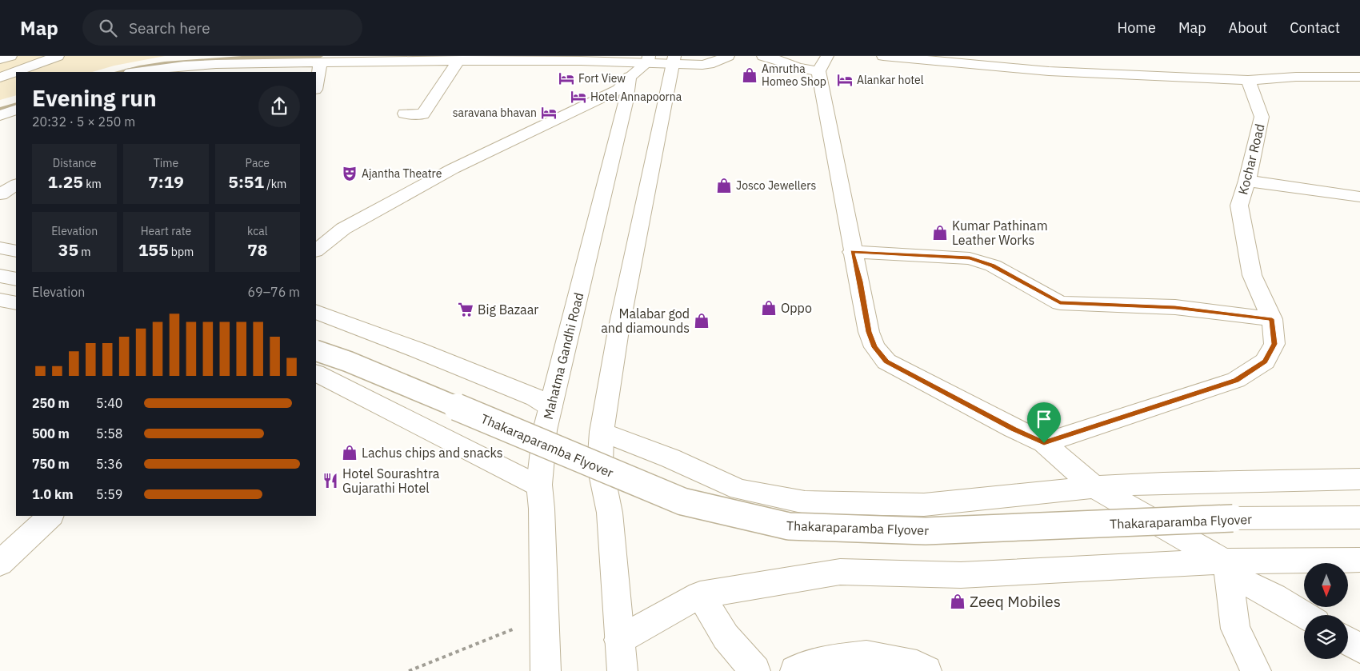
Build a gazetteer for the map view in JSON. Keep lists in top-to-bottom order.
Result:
{
  "streets": {
    "street": ["Kochar Road", "Mahatma Gandhi Road", "Thakaraparamba Flyover"]
  },
  "places": {
    "shop": [
      "Amrutha Homeo Shop",
      "Josco Jewellers",
      "Kumar Pathinam Leather Works",
      "Oppo",
      "Malabar god and diamounds",
      "Lachus chips and snacks",
      "Zeeq Mobiles"
    ],
    "hotel": [
      "Fort View",
      "Alankar hotel",
      "Hotel Annapoorna",
      "saravana bhavan"
    ],
    "theatre": ["Ajantha Theatre"],
    "supermarket": ["Big Bazaar"],
    "restaurant": ["Hotel Sourashtra Gujarathi Hotel"]
  },
  "north": "bottom",
  "page": {
    "header": "Map",
    "search": "Search here",
    "nav": [
      "Home",
      "Map",
      "About",
      "Contact"
    ],
    "heading": ["Evening run", "20:32 · 5 × 250 m"],
    "stats": [
      ["Distance", "1.25 km"],
      ["Time", "7:19"],
      ["Pace", "5:51 /km"],
      ["Elevation", "35 m"],
      ["Heart rate", "155 bpm"],
      ["kcal", "78"]
    ],
    "chart": ["Elevation", "69–76 m"],
    "list": [
      {
        "name": "250 m",
        "note": "5:40"
      },
      {
        "name": "500 m",
        "note": "5:58"
      },
      {
        "name": "750 m",
        "note": "5:36"
      },
      {
        "name": "1.0 km",
        "note": "5:59"
      }
    ]
  }
}
